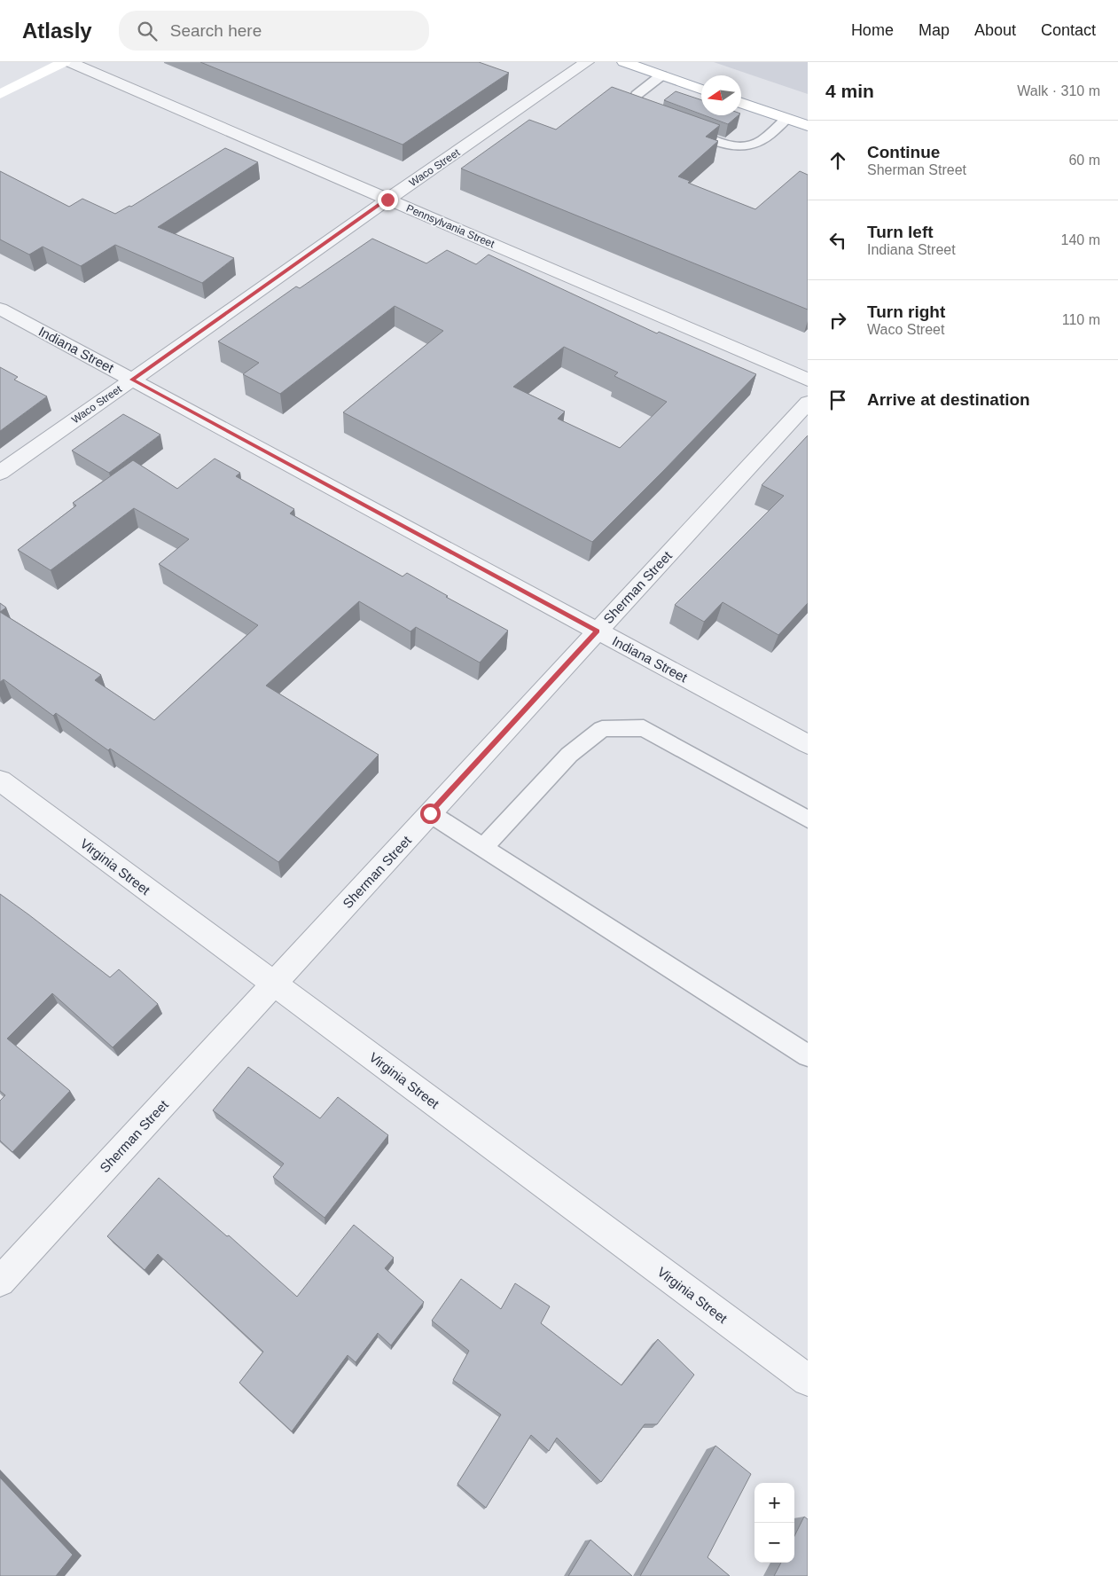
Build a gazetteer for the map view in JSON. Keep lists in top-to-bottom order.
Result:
{
  "streets": {
    "street": [
      "Waco Street",
      "Pennsylvania Street",
      "Indiana Street",
      "Sherman Street",
      "Virginia Street"
    ]
  },
  "crossings": [
    ["Waco Street", "Pennsylvania Street"],
    ["Waco Street", "Indiana Street"],
    ["Indiana Street", "Sherman Street"],
    ["Sherman Street", "Virginia Street"]
  ],
  "north": "left",
  "page": {
    "header": "Atlasly",
    "search": "Search here",
    "nav": [
      "Home",
      "Map",
      "About",
      "Contact"
    ],
    "heading": ["4 min", "Walk · 310 m"],
    "list": [
      ["Continue", "Sherman Street", "60 m"],
      ["Turn left", "Indiana Street", "140 m"],
      ["Turn right", "Waco Street", "110 m"],
      "Arrive at destination"
    ],
    "map_buttons": ["+", "−"]
  }
}
